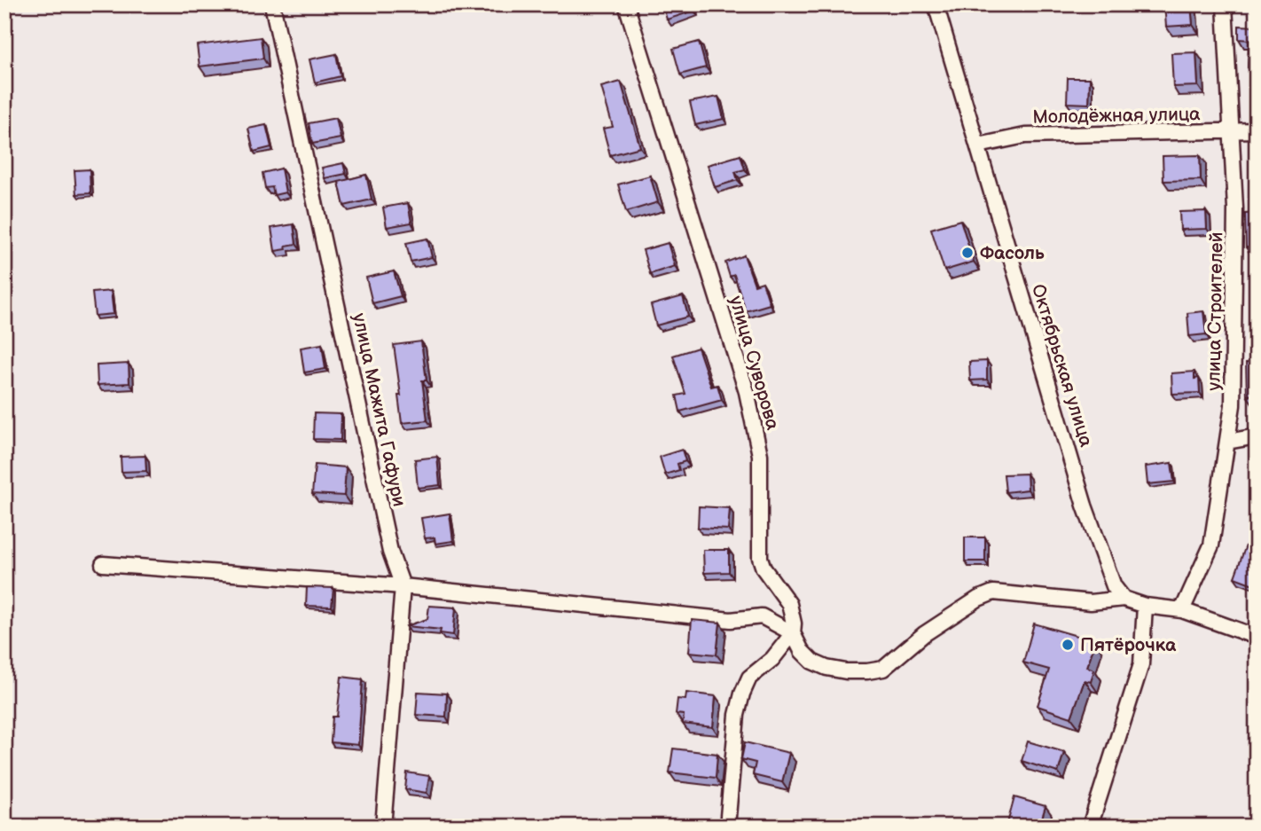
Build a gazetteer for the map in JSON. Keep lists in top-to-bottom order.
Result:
{
  "streets": {
    "street": [
      "Молодёжная улица",
      "улица Строителей",
      "улица Суворова",
      "Октябрьская улица",
      "улица Мажита Гафури"
    ]
  },
  "crossings": [
    ["Молодёжная улица", "улица Строителей"],
    ["Молодёжная улица", "Октябрьская улица"]
  ],
  "places": ["Фасоль", "Пятёрочка"]
}
